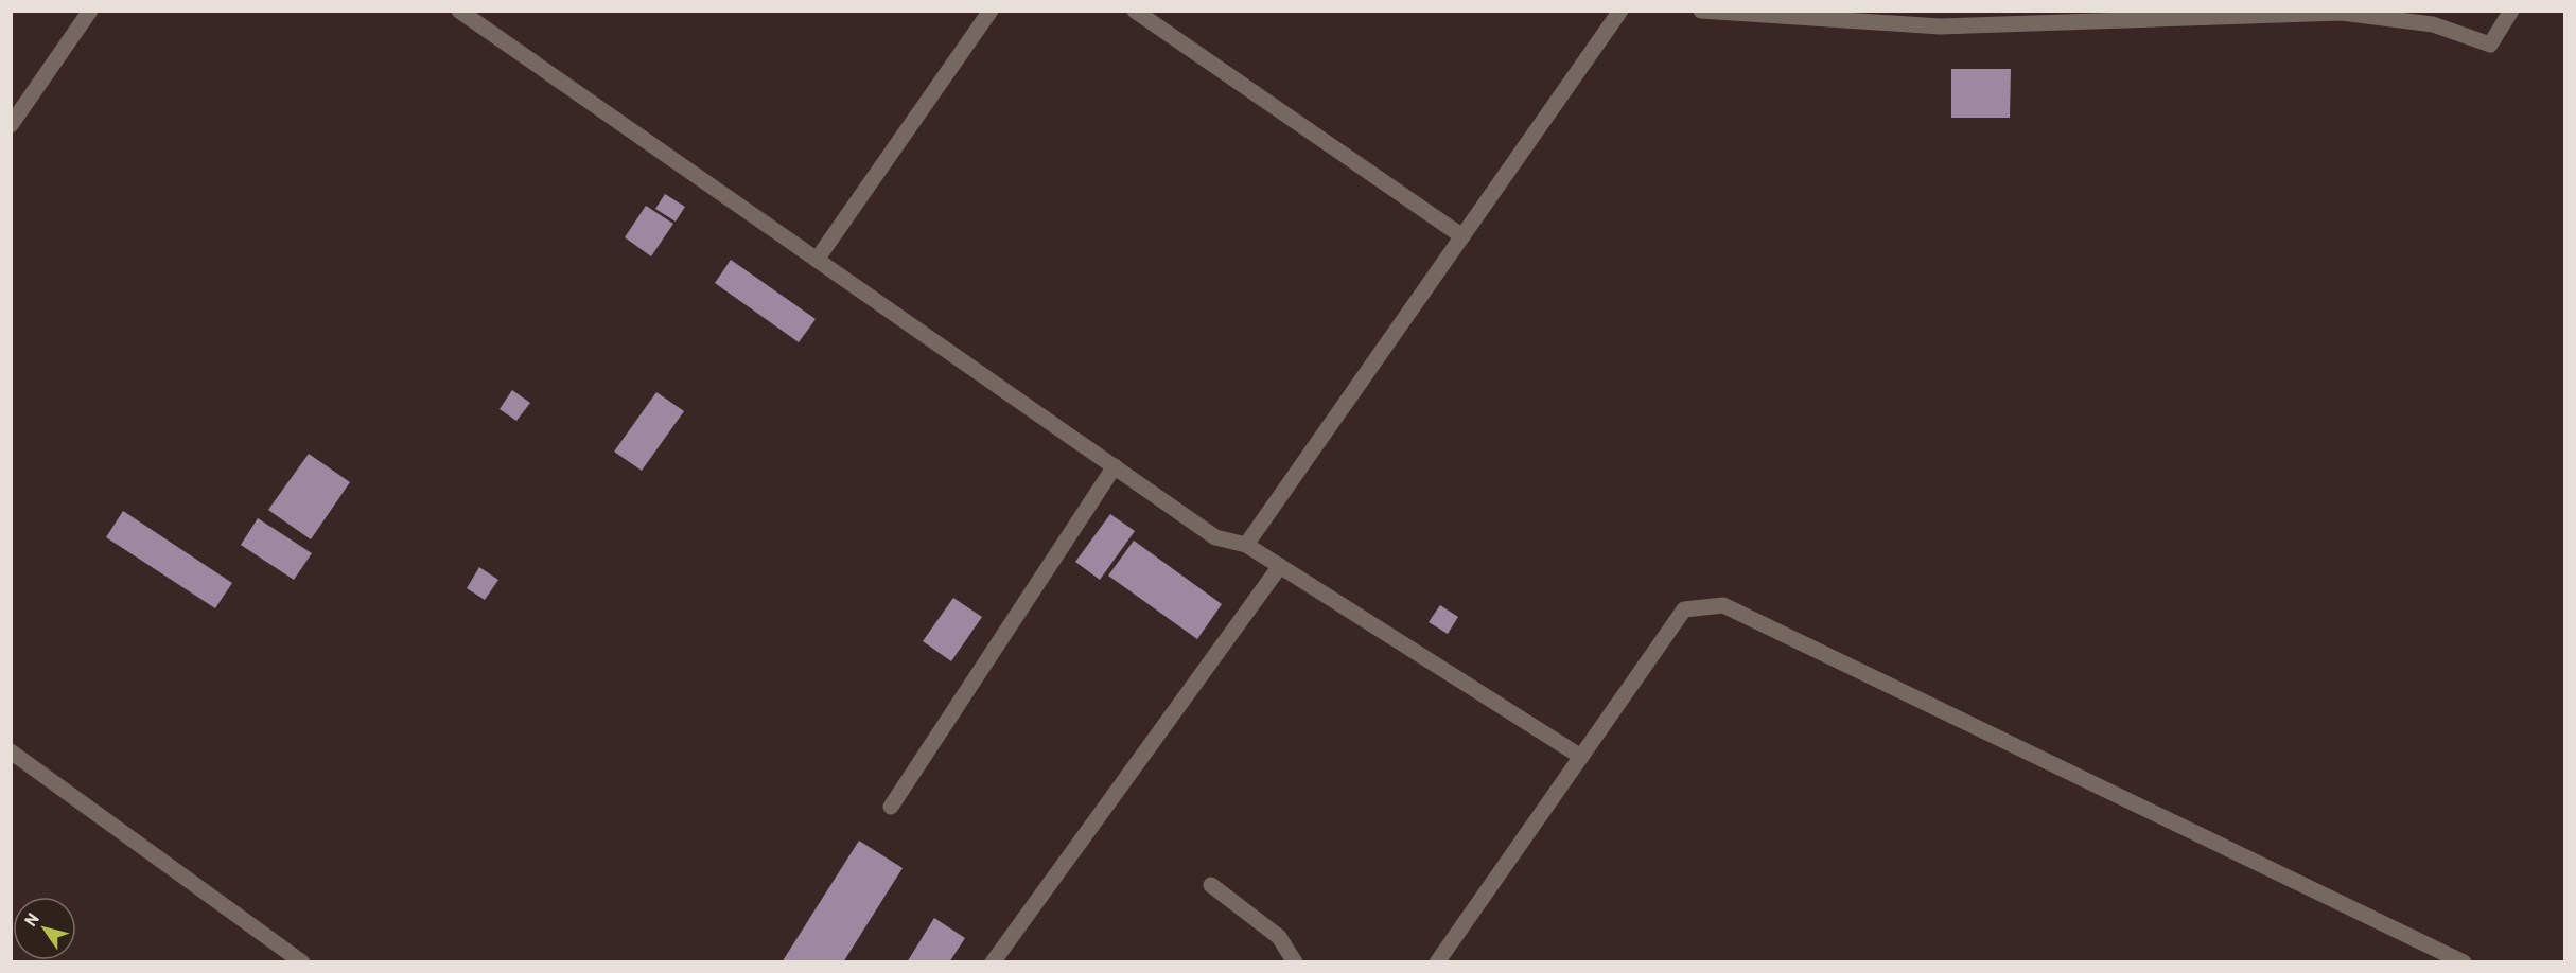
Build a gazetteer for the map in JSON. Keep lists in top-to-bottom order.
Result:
{
  "north": "top left"
}
